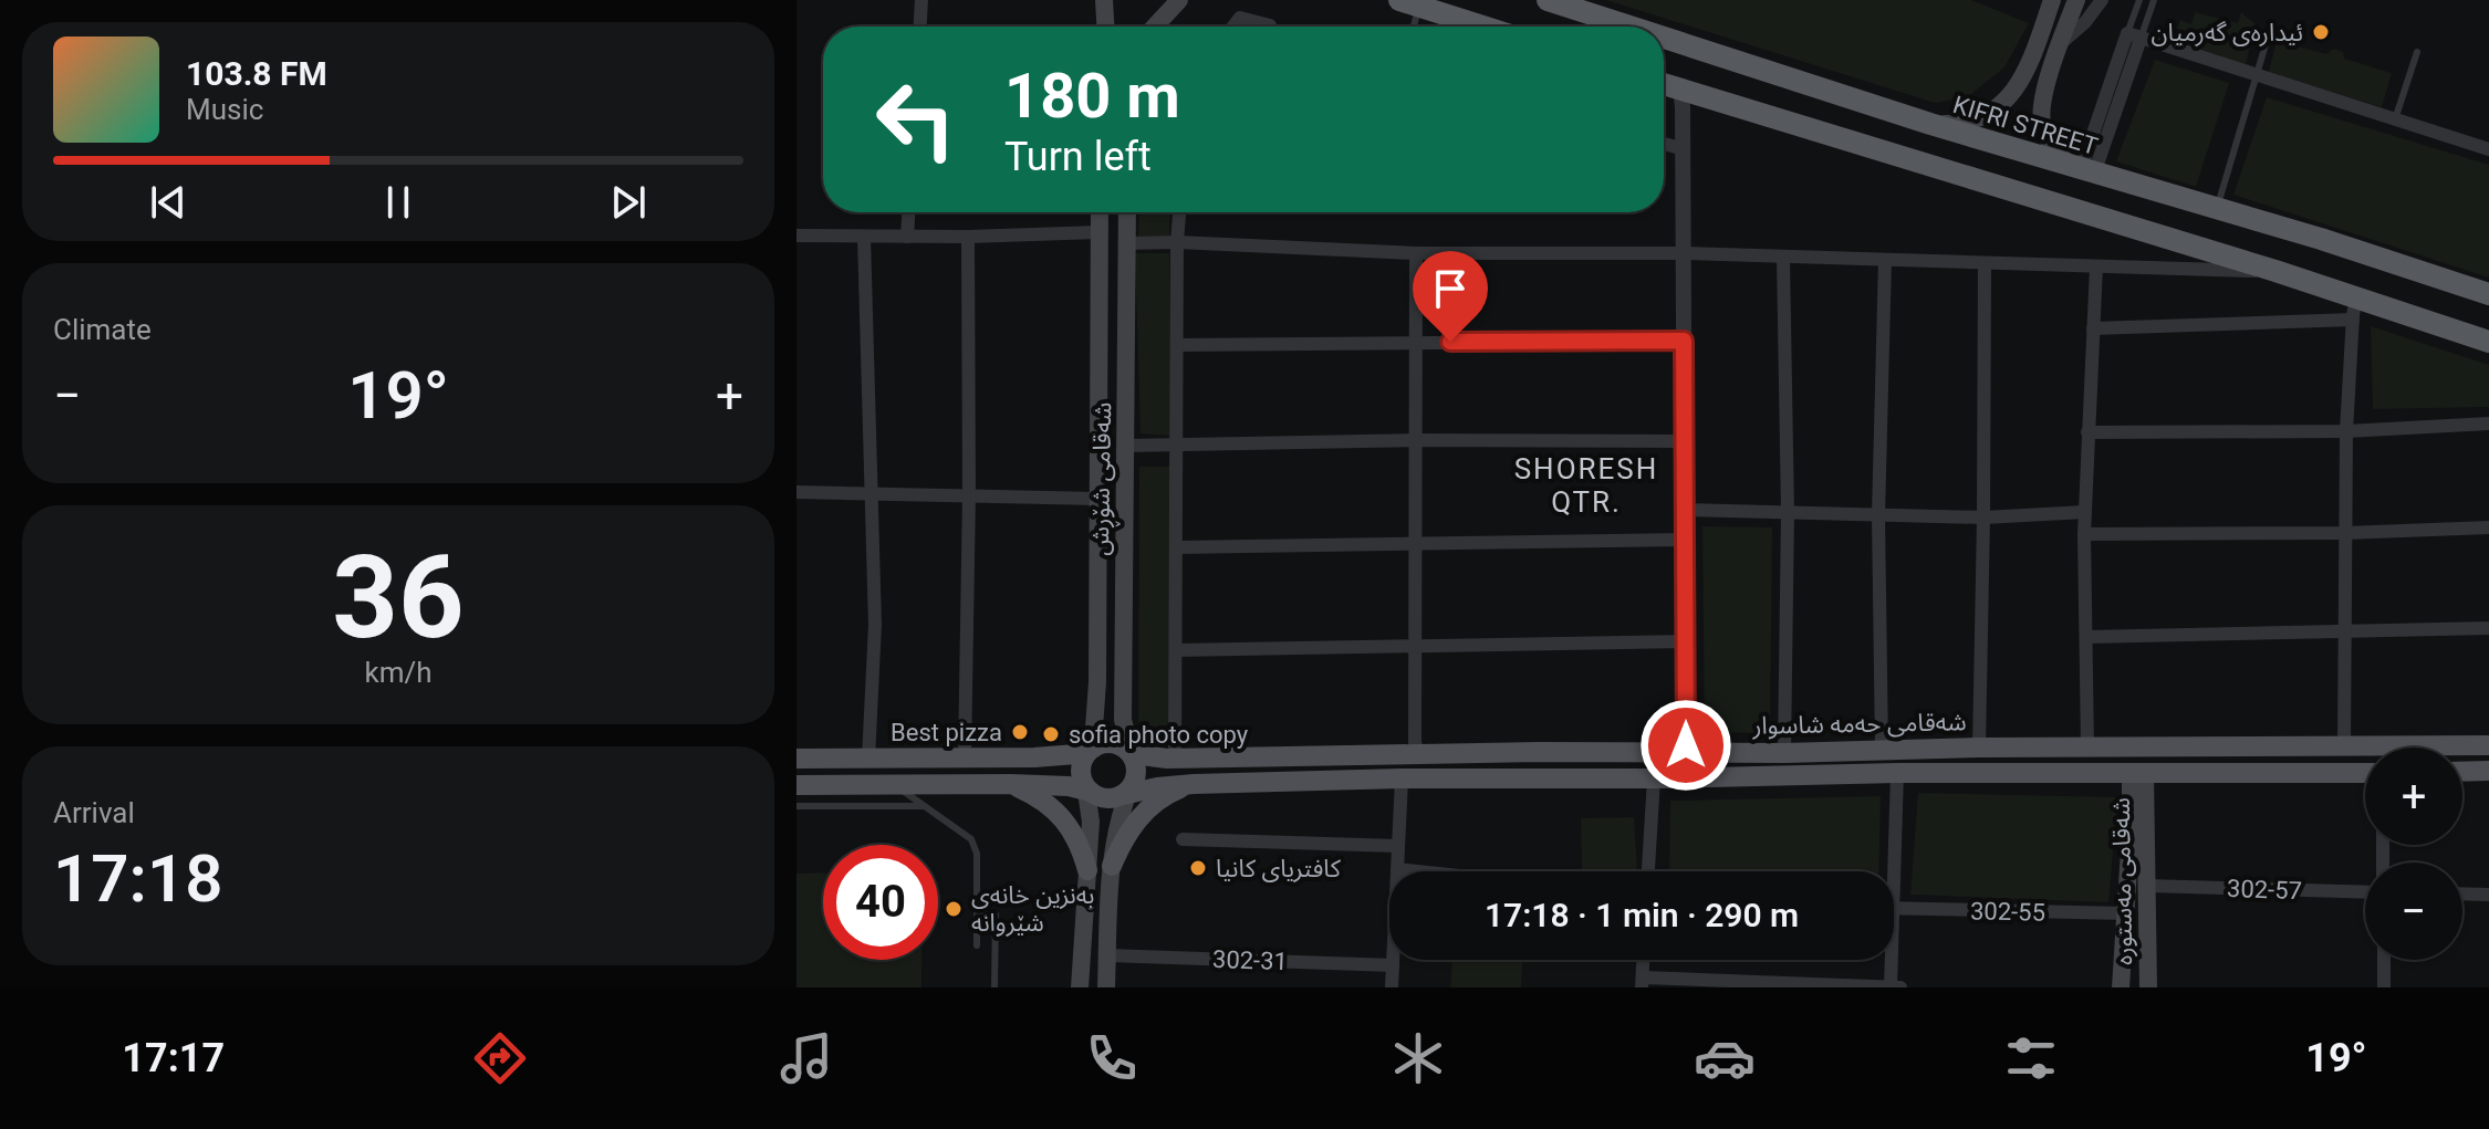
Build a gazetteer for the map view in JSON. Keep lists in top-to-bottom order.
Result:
{
  "streets": {
    "highway": ["KIFRI STREET"],
    "main road": ["شەقامی شۆڕش", "شەقامی حەمە شاسوار", "شەقامی مەستورە"],
    "street": ["302-57", "302-55", "302-31"]
  },
  "crossings": [
    ["شەقامی شۆڕش", "شەقامی حەمە شاسوار"],
    ["شەقامی حەمە شاسوار", "شەقامی مەستورە"],
    ["شەقامی مەستورە", "302-57"],
    ["شەقامی مەستورە", "302-55"]
  ],
  "districts": ["SHORESH QTR."],
  "places": [
    "ئیدارەی گەرمیان",
    "Best pizza",
    "sofia photo copy",
    "کافتریای کانیا",
    "بەنزین خانەی شێروانە"
  ],
  "page": {
    "turn": ["180 m", "Turn left"],
    "song": ["103.8 FM", "Music"],
    "tile": [
      "Climate",
      ["36", "km/h"],
      ["Arrival", "17:18"]
    ],
    "heat": ["−", "19°", "+"],
    "map_buttons": ["+", "−"],
    "limit": "40",
    "trip": "17:18 · 1 min · 290 m",
    "tabs": ["17:17", "19°"]
  }
}
